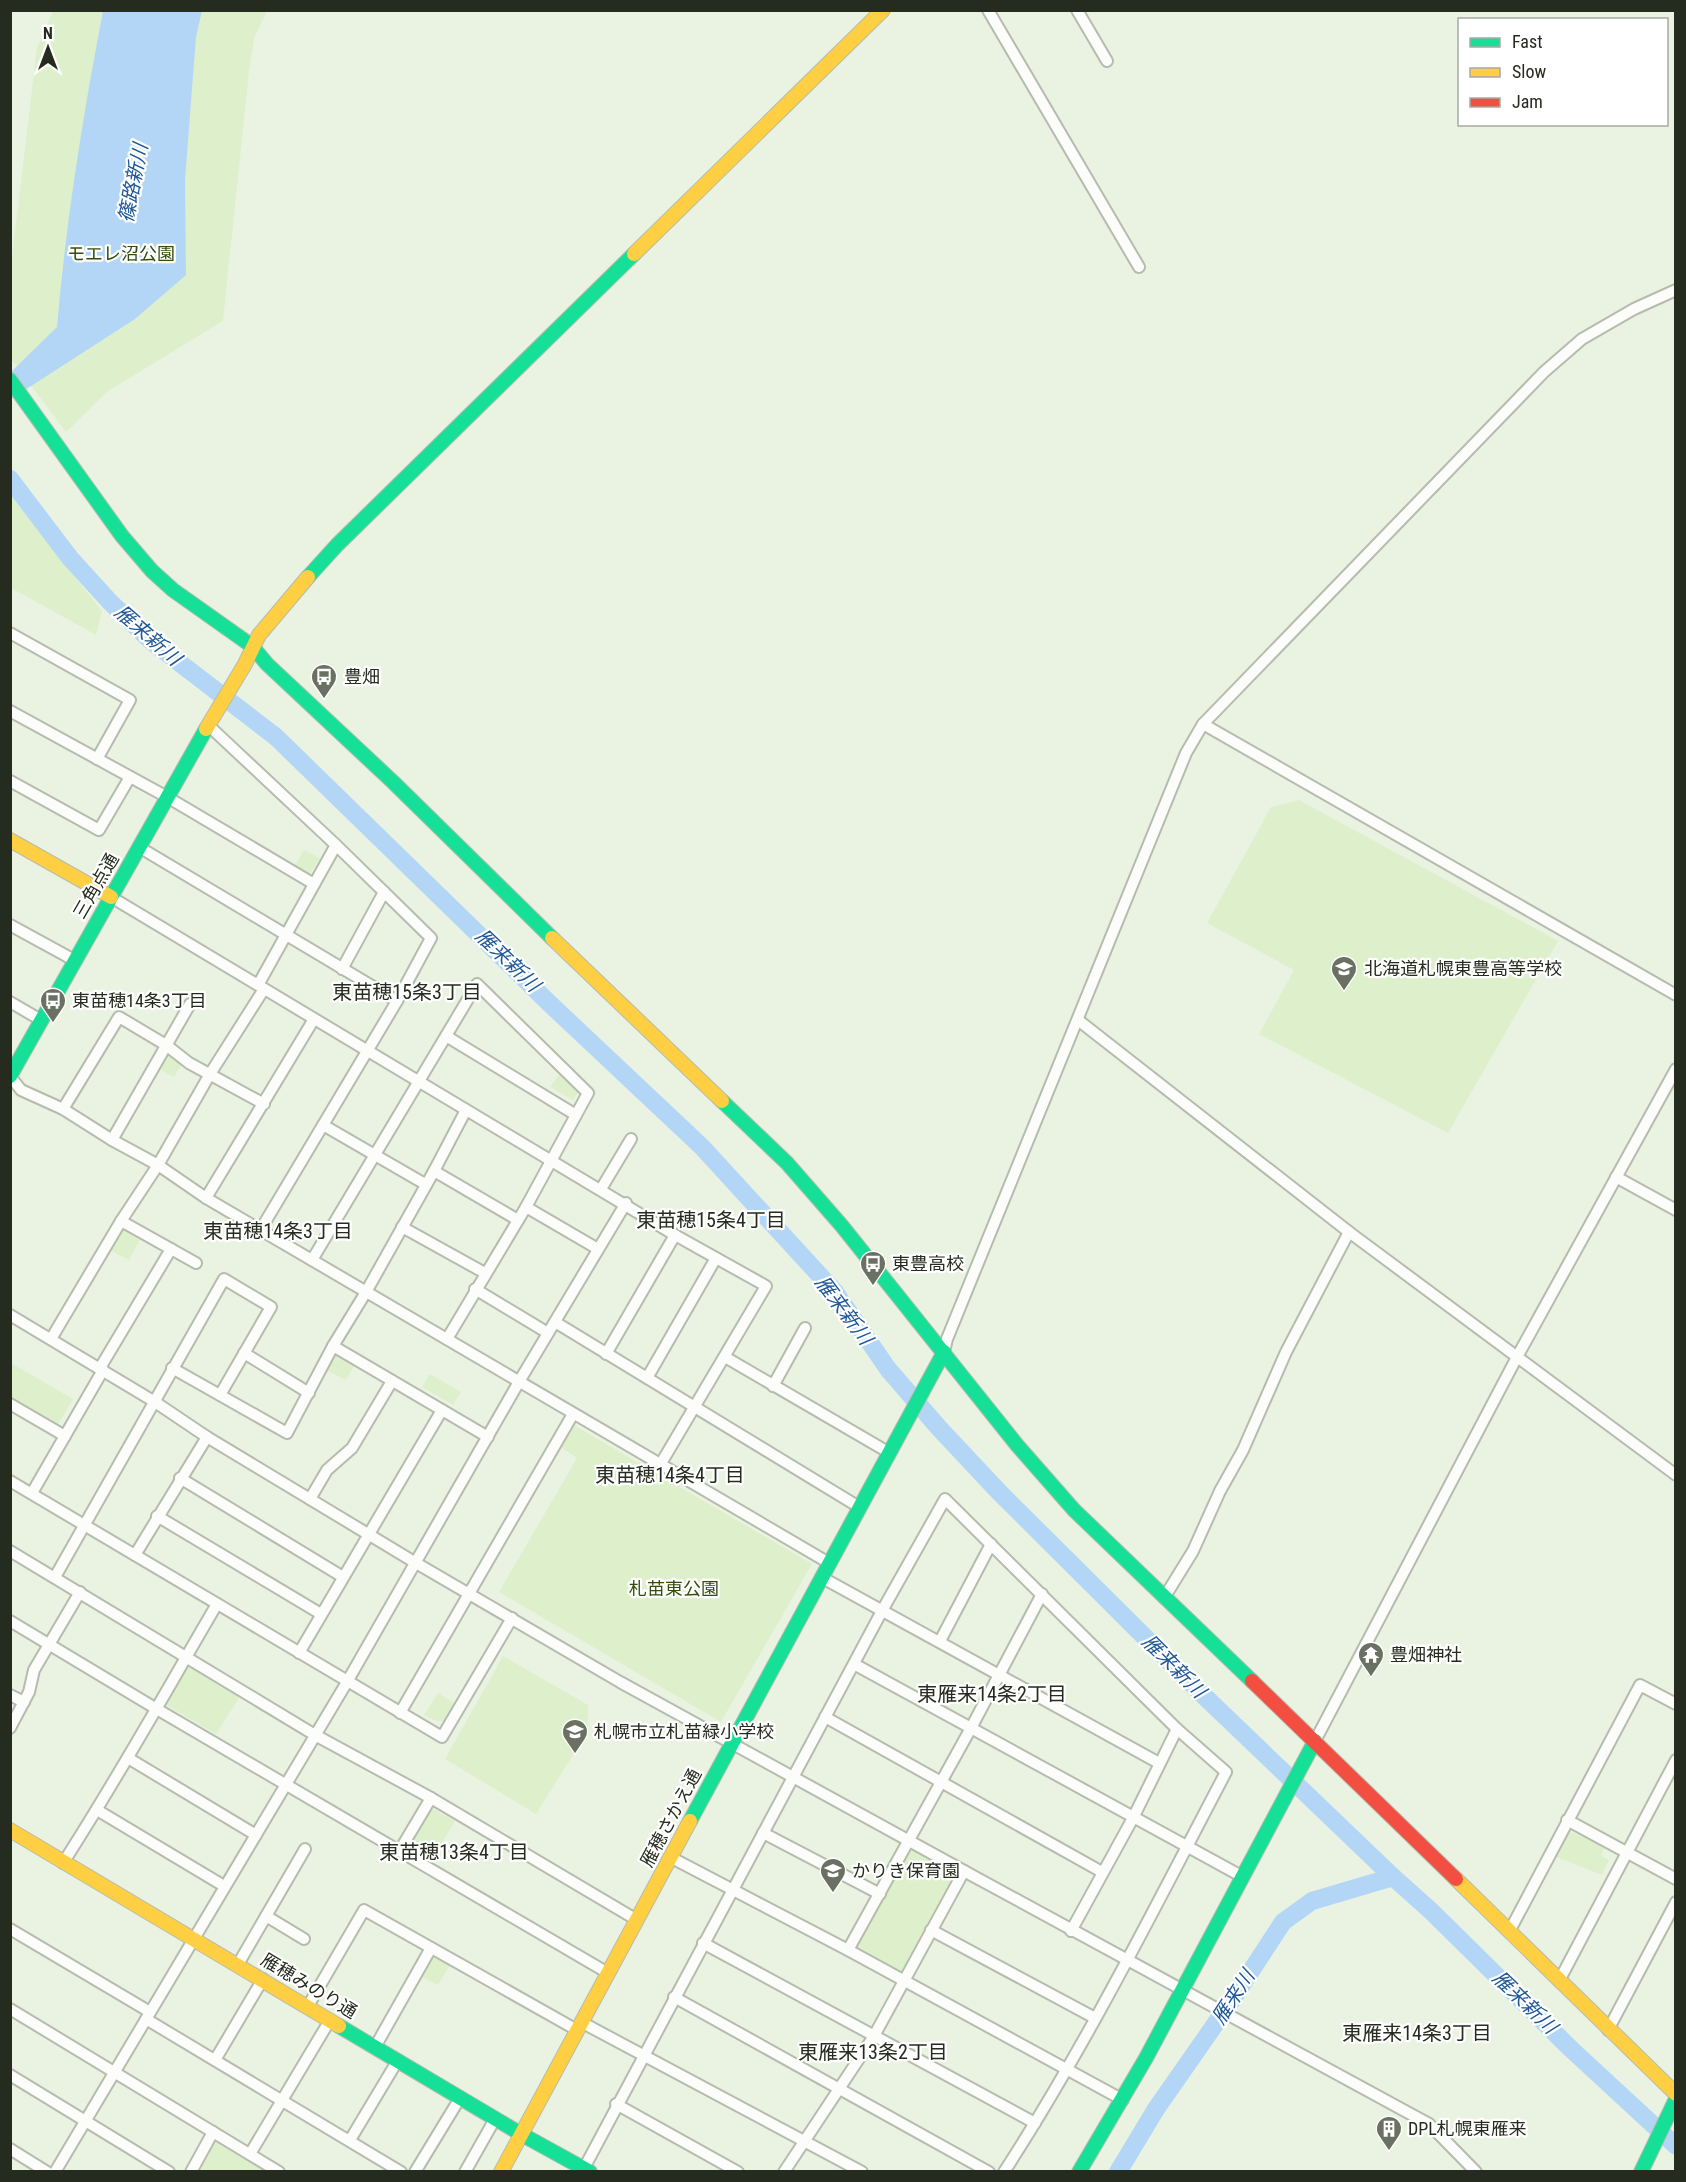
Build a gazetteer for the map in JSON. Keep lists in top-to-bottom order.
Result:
{
  "streets": {
    "street": ["三角点通", "雁穂さかえ通", "雁穂みのり通"]
  },
  "crossings": [
    ["雁穂さかえ通", "雁穂みのり通"]
  ],
  "districts": [
    "東苗穂15条3丁目",
    "東苗穂15条4丁目",
    "東苗穂14条3丁目",
    "東苗穂14条4丁目",
    "東雁来14条2丁目",
    "東苗穂13条4丁目",
    "東雁来14条3丁目",
    "東雁来13条2丁目"
  ],
  "water": ["篠路新川", "雁来新川", "雁来川"],
  "parks": ["モエレ沼公園", "札苗東公園"],
  "places": {
    "bus stop": ["豊畑", "東苗穂14条3丁目", "東豊高校"],
    "school or university": ["北海道札幌東豊高等学校", "札幌市立札苗緑小学校", "かりき保育園"],
    "temple": ["豊畑神社"],
    "building": ["DPL札幌東雁来"]
  },
  "legend": ["Fast", "Slow", "Jam"],
  "north": "top"
}
